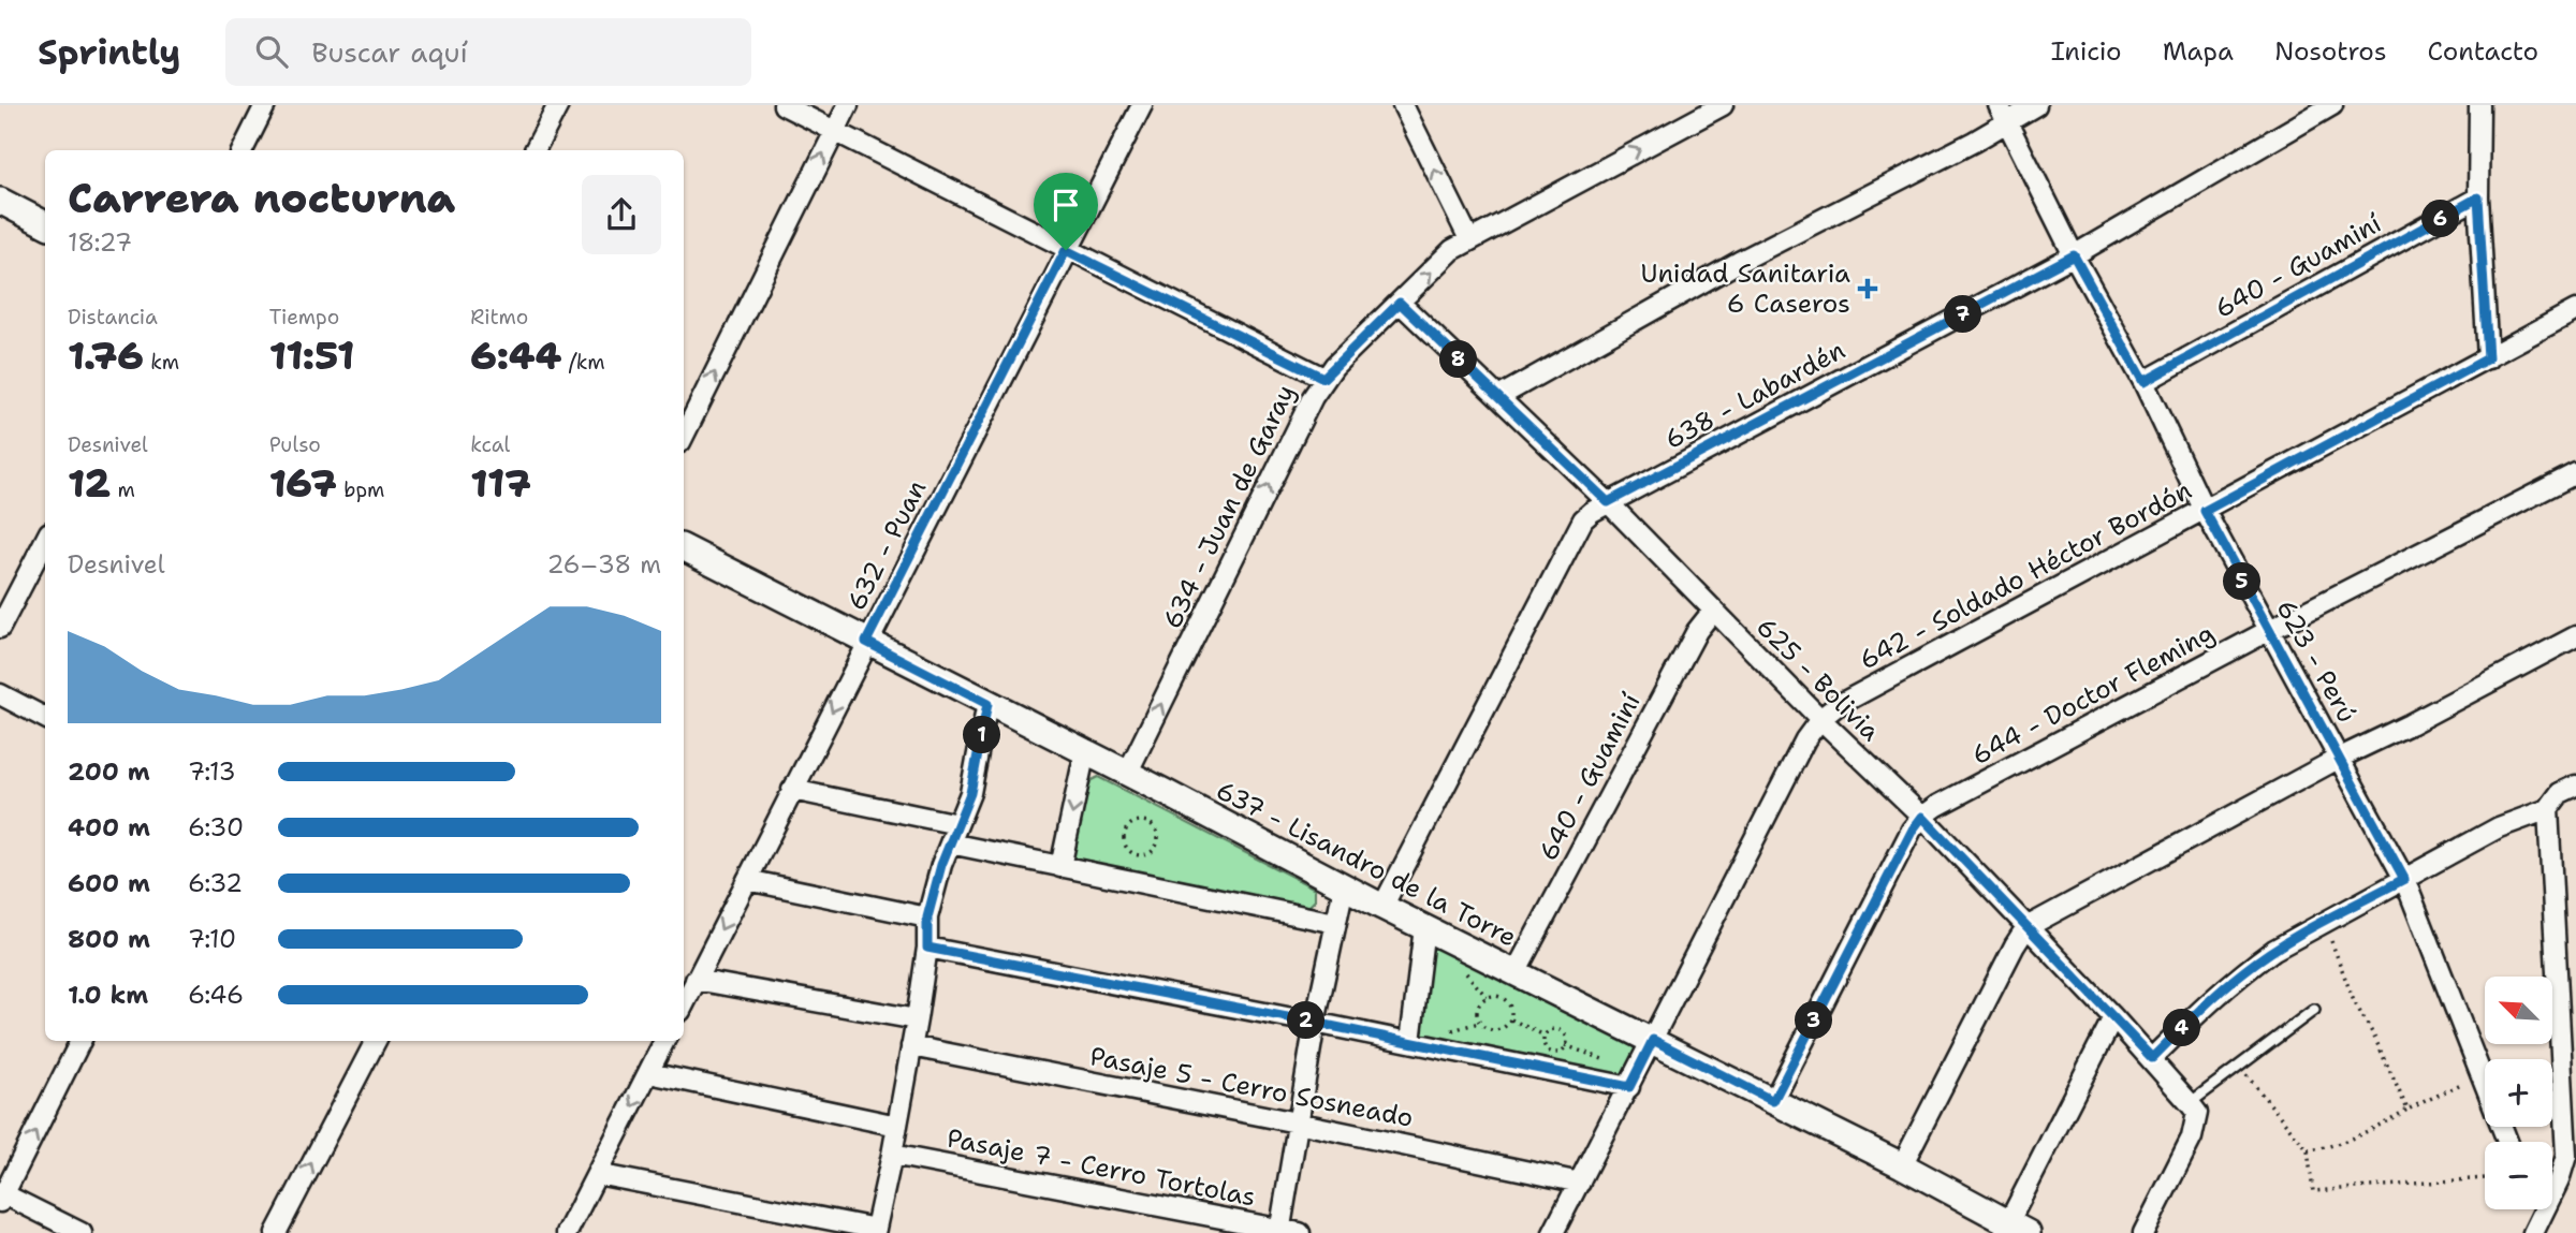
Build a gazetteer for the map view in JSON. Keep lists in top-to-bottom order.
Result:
{
  "streets": {
    "street": [
      "640 - Guaminí",
      "638 - Labardén",
      "634 - Juan de Garay",
      "632 - Puan",
      "642 - Soldado Héctor Bordón",
      "623 - Perú",
      "625 - Bolivia",
      "644 - Doctor Fleming",
      "637 - Lisandro de la Torre",
      "Pasaje 5 - Cerro Sosneado",
      "Pasaje 7 - Cerro Tortolas"
    ]
  },
  "crossings": [
    ["640 - Guaminí", "623 - Perú"],
    ["640 - Guaminí", "625 - Bolivia"],
    ["640 - Guaminí", "637 - Lisandro de la Torre"],
    ["638 - Labardén", "623 - Perú"],
    ["638 - Labardén", "625 - Bolivia"],
    ["638 - Labardén", "637 - Lisandro de la Torre"],
    ["634 - Juan de Garay", "625 - Bolivia"],
    ["634 - Juan de Garay", "637 - Lisandro de la Torre"],
    ["632 - Puan", "637 - Lisandro de la Torre"],
    ["642 - Soldado Héctor Bordón", "623 - Perú"],
    ["642 - Soldado Héctor Bordón", "625 - Bolivia"],
    ["642 - Soldado Héctor Bordón", "637 - Lisandro de la Torre"],
    ["642 - Soldado Héctor Bordón", "Pasaje 5 - Cerro Sosneado"],
    ["623 - Perú", "644 - Doctor Fleming"],
    ["625 - Bolivia", "644 - Doctor Fleming"],
    ["644 - Doctor Fleming", "637 - Lisandro de la Torre"]
  ],
  "places": {
    "health": ["Unidad Sanitaria 6 Caseros"]
  },
  "north": "top left",
  "page": {
    "header": "Sprintly",
    "search": "Buscar aquí",
    "nav": [
      "Inicio",
      "Mapa",
      "Nosotros",
      "Contacto"
    ],
    "heading": ["Carrera nocturna", "18:27"],
    "pins": [
      "6",
      "7",
      "8",
      "5",
      "1",
      "2",
      "3",
      "4"
    ],
    "stats": [
      ["Distancia", "1.76 km"],
      ["Tiempo", "11:51"],
      ["Ritmo", "6:44 /km"],
      ["Desnivel", "12 m"],
      ["Pulso", "167 bpm"],
      ["kcal", "117"]
    ],
    "chart": ["Desnivel", "26–38 m"],
    "list": [
      {
        "name": "200 m",
        "note": "7:13"
      },
      {
        "name": "400 m",
        "note": "6:30"
      },
      {
        "name": "600 m",
        "note": "6:32"
      },
      {
        "name": "800 m",
        "note": "7:10"
      },
      {
        "name": "1.0 km",
        "note": "6:46"
      }
    ],
    "map_buttons": ["+", "−"]
  }
}
